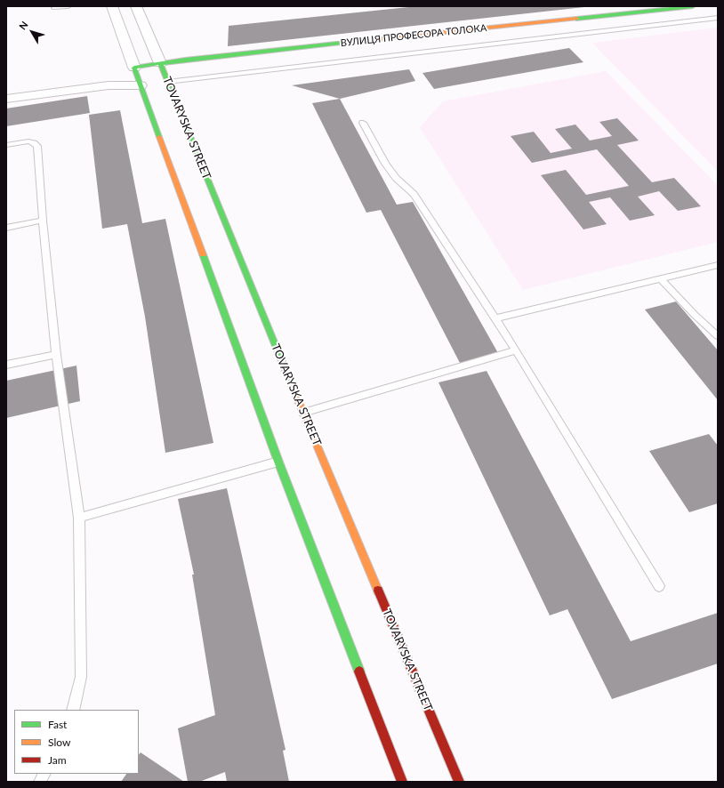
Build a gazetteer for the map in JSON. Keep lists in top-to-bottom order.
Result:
{
  "streets": {
    "street": ["ВУЛИЦЯ ПРОФЕСОРА ТОЛОКА", "TOVARYSKA STREET"]
  },
  "crossings": [
    ["ВУЛИЦЯ ПРОФЕСОРА ТОЛОКА", "TOVARYSKA STREET"]
  ],
  "legend": ["Fast", "Slow", "Jam"],
  "north": "top left"
}
